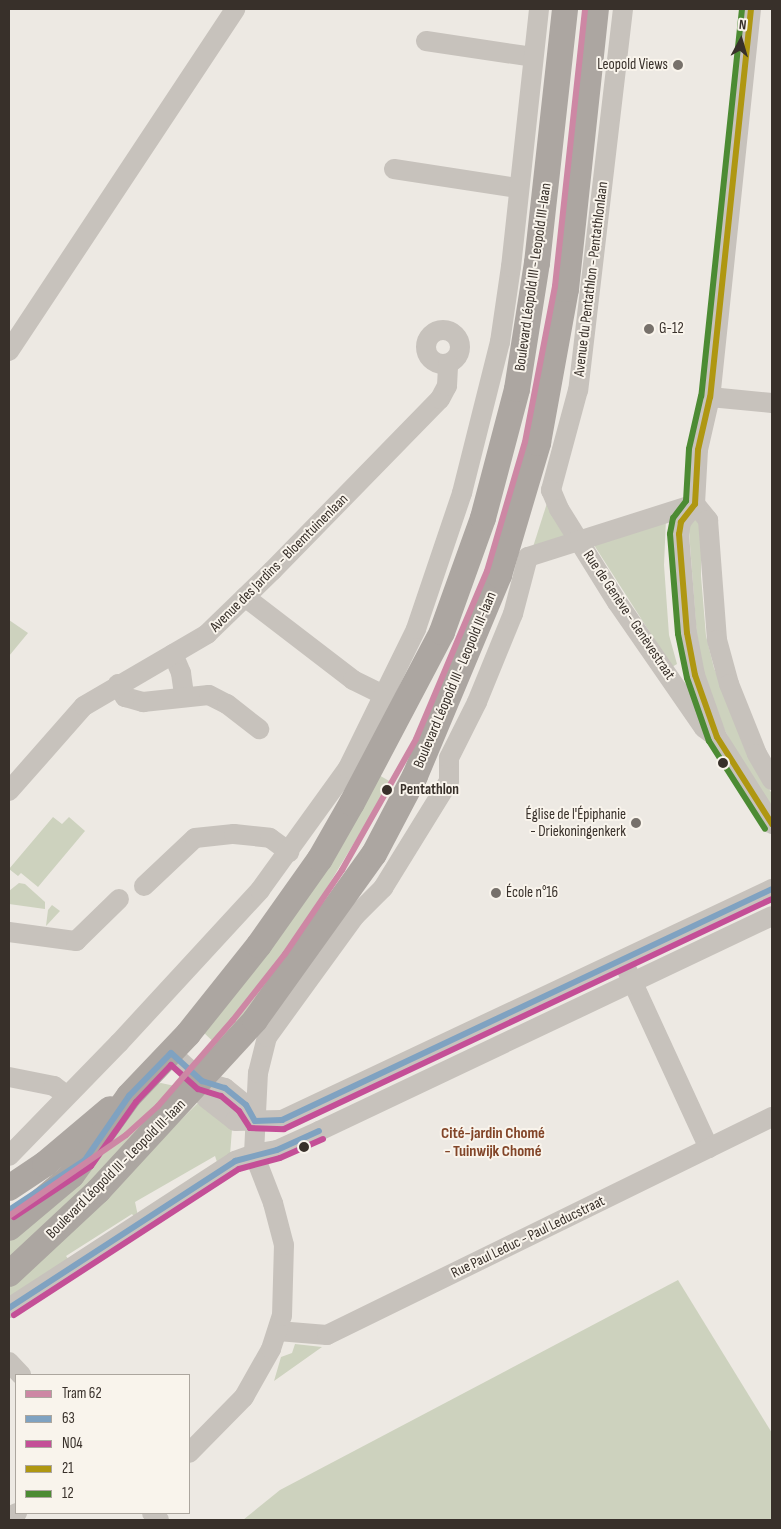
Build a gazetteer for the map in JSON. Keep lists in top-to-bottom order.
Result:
{
  "streets": {
    "main road": ["Boulevard Léopold III - Leopold III-laan"],
    "street": [
      "Avenue du Pentathlon - Pentathlonlaan",
      "Avenue des Jardins - Bloemtuinenlaan",
      "Rue de Genève - Genèvestraat",
      "Rue Paul Leduc - Paul Leducstraat"
    ]
  },
  "crossings": [
    ["Boulevard Léopold III - Leopold III-laan", "Avenue du Pentathlon - Pentathlonlaan"],
    ["Boulevard Léopold III - Leopold III-laan", "Rue de Genève - Genèvestraat"],
    ["Avenue du Pentathlon - Pentathlonlaan", "Rue de Genève - Genèvestraat"]
  ],
  "districts": ["Cité-jardin Chomé - Tuinwijk Chomé"],
  "places": [
    "Leopold Views",
    "G-12",
    "Pentathlon",
    "Église de l'Épiphanie - Driekoningenkerk",
    "École n°16"
  ],
  "lines": [
    "tram line 62",
    "transit line 21",
    "transit line 12",
    "transit line 63",
    "transit line N04"
  ],
  "legend": [
    "Tram 62",
    "63",
    "N04",
    "21",
    "12"
  ],
  "north": "top"
}
